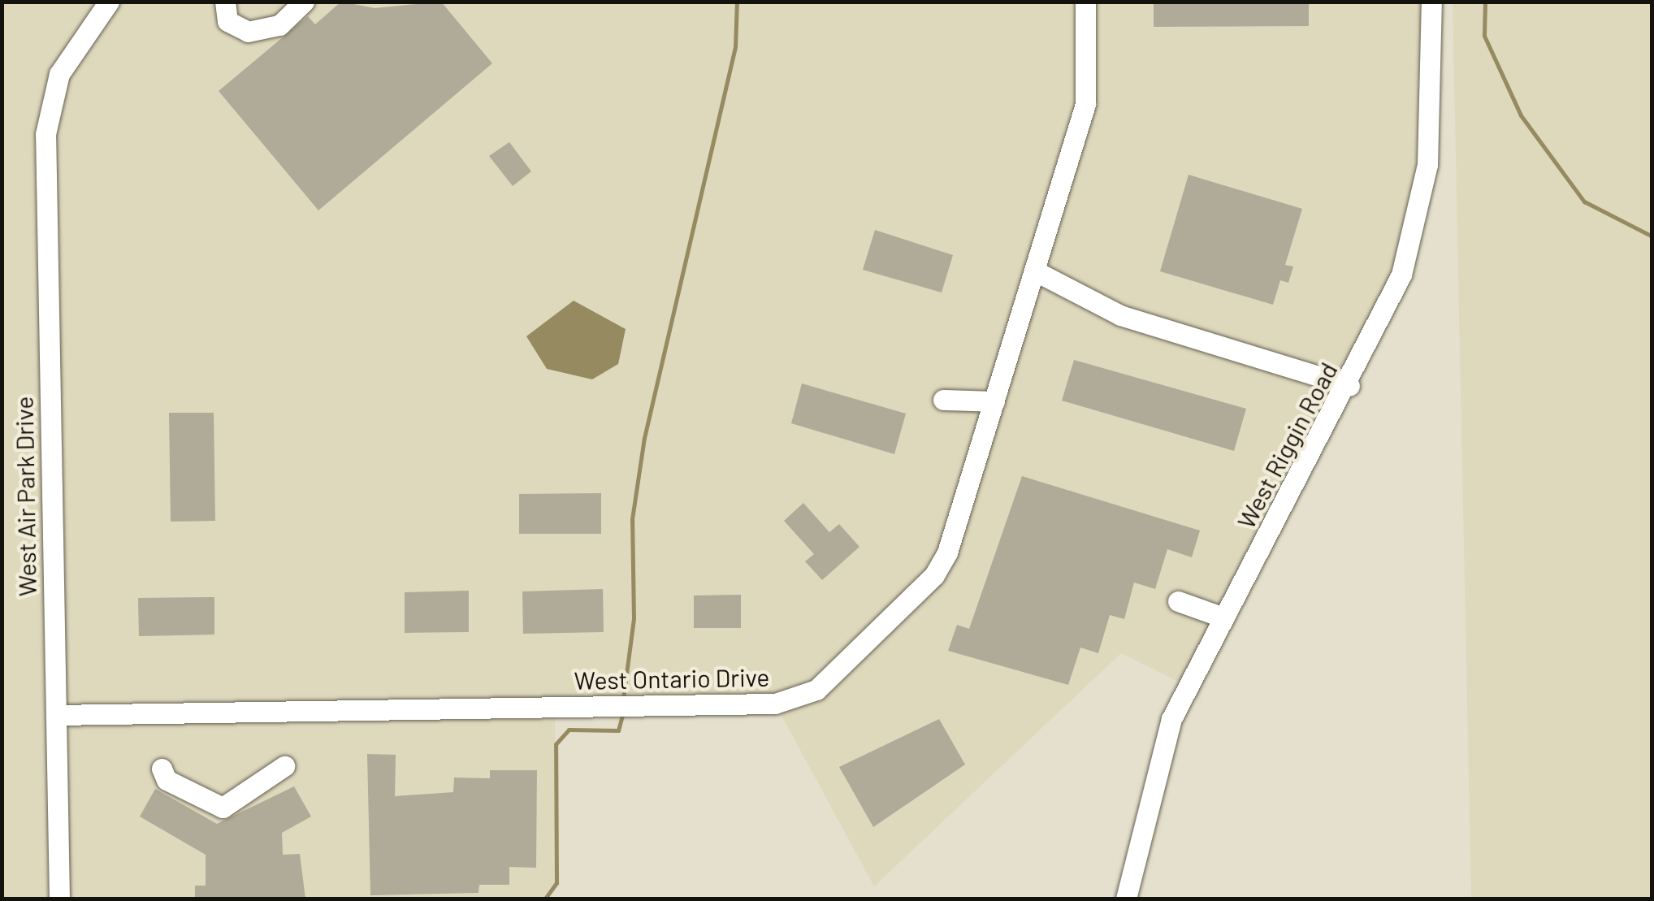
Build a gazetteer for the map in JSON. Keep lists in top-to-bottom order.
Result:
{
  "streets": {
    "street": ["West Riggin Road", "West Air Park Drive", "West Ontario Drive"]
  },
  "crossings": [
    ["West Air Park Drive", "West Ontario Drive"]
  ]
}
